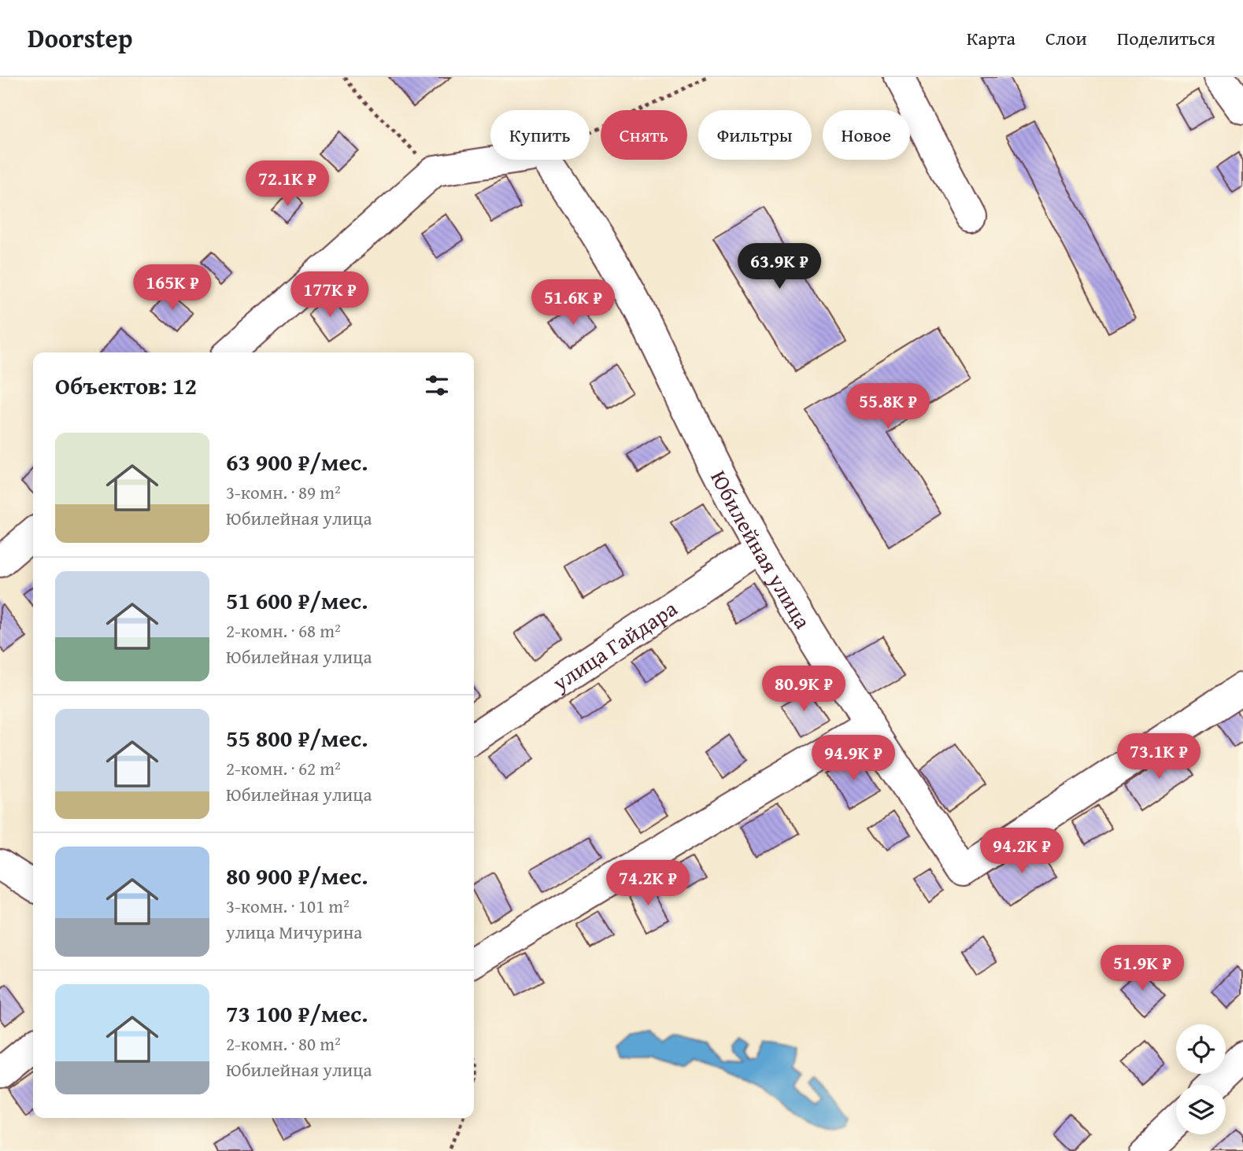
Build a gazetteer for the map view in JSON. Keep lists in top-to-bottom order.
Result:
{
  "streets": {
    "street": ["Юбилейная улица", "улица Гайдара"]
  },
  "crossings": [
    ["Юбилейная улица", "улица Гайдара"]
  ],
  "page": {
    "header": "Doorstep",
    "nav": ["Карта", "Слои", "Поделиться"],
    "chip": [
      "Купить",
      "Снять",
      "Фильтры",
      "Новое"
    ],
    "price": [
      "72.1K ₽",
      "63.9K ₽",
      "165K ₽",
      "177K ₽",
      "51.6K ₽",
      "55.8K ₽",
      "80.9K ₽",
      "73.1K ₽",
      "94.9K ₽",
      "94.2K ₽",
      "74.2K ₽",
      "51.9K ₽"
    ],
    "heading": "Объектов: 12",
    "list": [
      {
        "name": "63 900 ₽/мес.",
        "note": "3-комн. · 89 m² · Юбилейная улица"
      },
      {
        "name": "51 600 ₽/мес.",
        "note": "2-комн. · 68 m² · Юбилейная улица"
      },
      {
        "name": "55 800 ₽/мес.",
        "note": "2-комн. · 62 m² · Юбилейная улица"
      },
      {
        "name": "80 900 ₽/мес.",
        "note": "3-комн. · 101 m² · улица Мичурина"
      },
      {
        "name": "73 100 ₽/мес.",
        "note": "2-комн. · 80 m² · Юбилейная улица"
      }
    ]
  }
}
